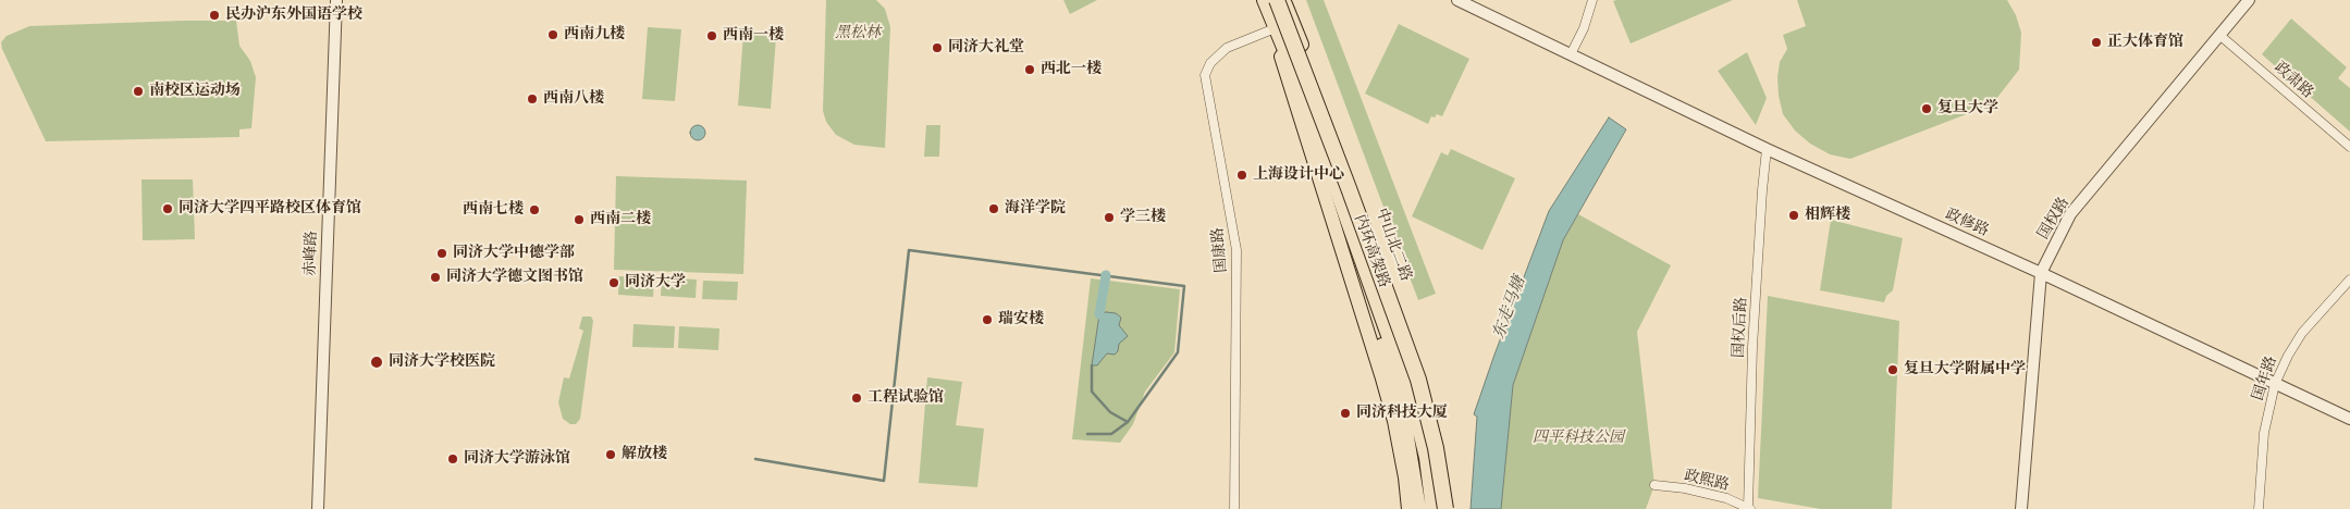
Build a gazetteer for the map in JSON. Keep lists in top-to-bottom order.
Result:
{
  "streets": {
    "highway": ["内环高架路"],
    "main road": ["中山北二路"],
    "street": [
      "政肃路",
      "国权路",
      "政修路",
      "国康路",
      "赤峰路",
      "国权后路",
      "国年路",
      "政熙路"
    ]
  },
  "crossings": [
    ["政肃路", "国权路"],
    ["国权路", "政修路"],
    ["政修路", "国权后路"],
    ["政修路", "国年路"],
    ["国权后路", "政熙路"]
  ],
  "water": ["东走马塘"],
  "parks": ["黑松林", "四平科技公园"],
  "places": [
    "民办沪东外国语学校",
    "西南九楼",
    "西南一楼",
    "正大体育馆",
    "同济大礼堂",
    "西北一楼",
    "南校区运动场",
    "西南八楼",
    "复旦大学",
    "上海设计中心",
    "同济大学四平路校区体育馆",
    "海洋学院",
    "西南七楼",
    "相辉楼",
    "学三楼",
    "西南二楼",
    "同济大学中德学部",
    "同济大学德文图书馆",
    "同济大学",
    "瑞安楼",
    "同济大学校医院",
    "复旦大学附属中学",
    "工程试验馆",
    "同济科技大厦",
    "解放楼",
    "同济大学游泳馆"
  ]
}
